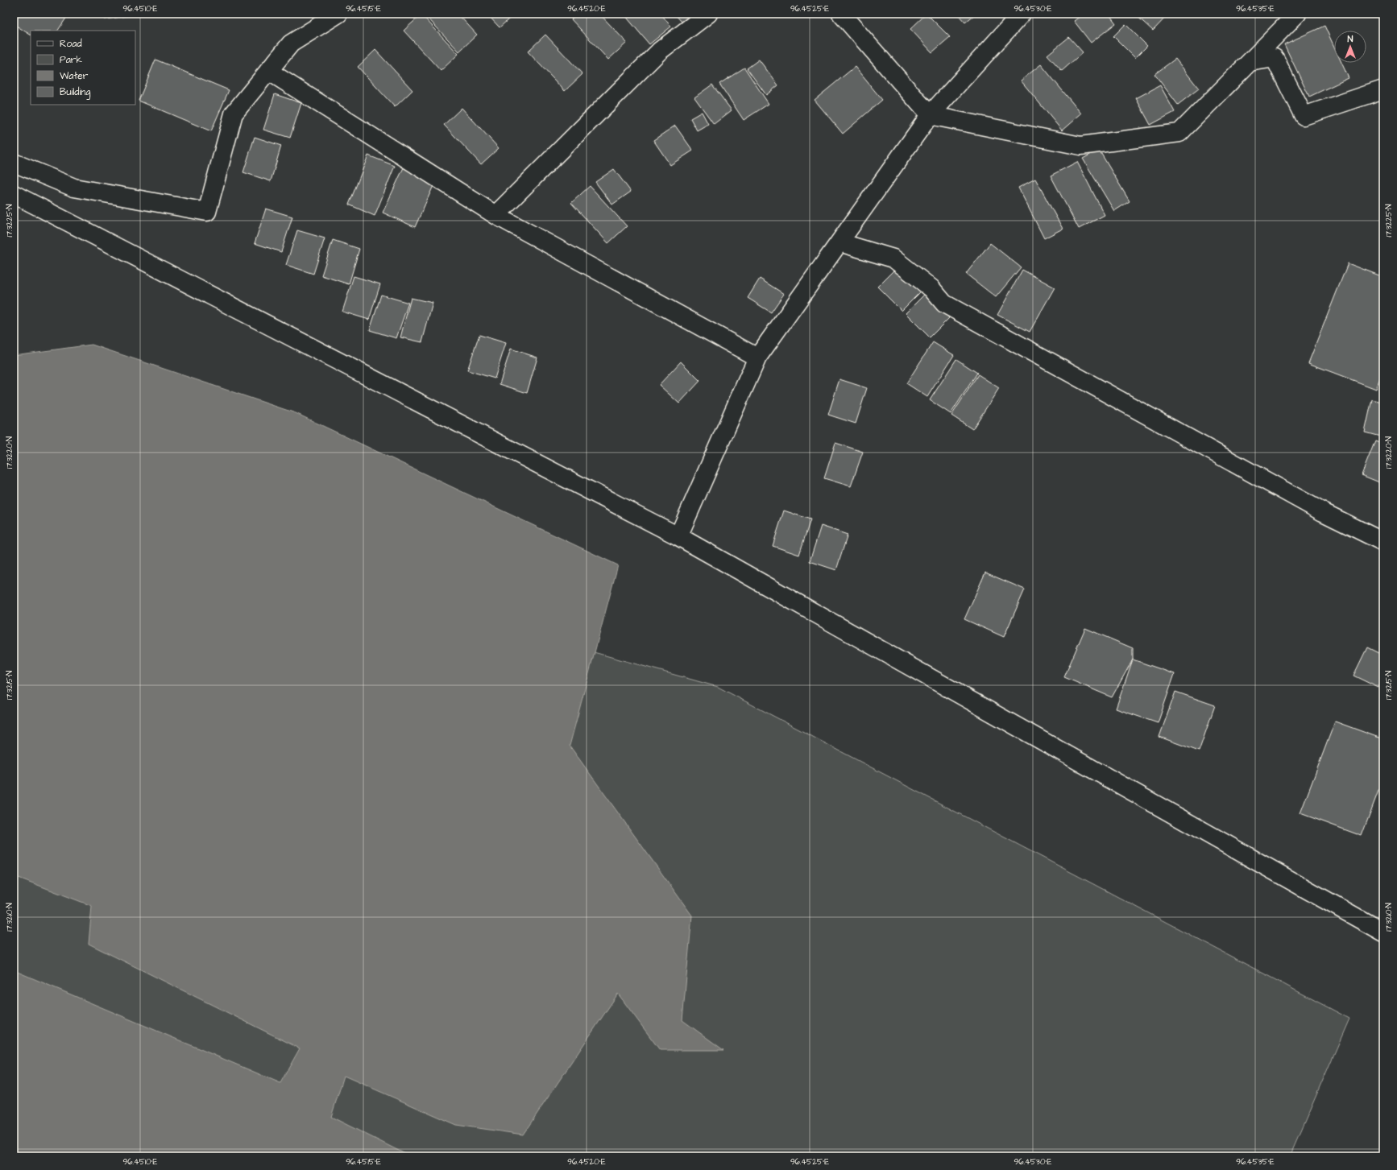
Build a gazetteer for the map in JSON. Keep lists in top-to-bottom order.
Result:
{
  "legend": [
    "Road",
    "Park",
    "Water",
    "Building"
  ],
  "north": "top",
  "coordinates": [
    "96.4510°E",
    "96.4515°E",
    "96.4520°E",
    "96.4525°E",
    "96.4530°E",
    "96.4535°E",
    "17.3225°N",
    "17.3220°N",
    "17.3215°N",
    "17.3210°N"
  ]
}
